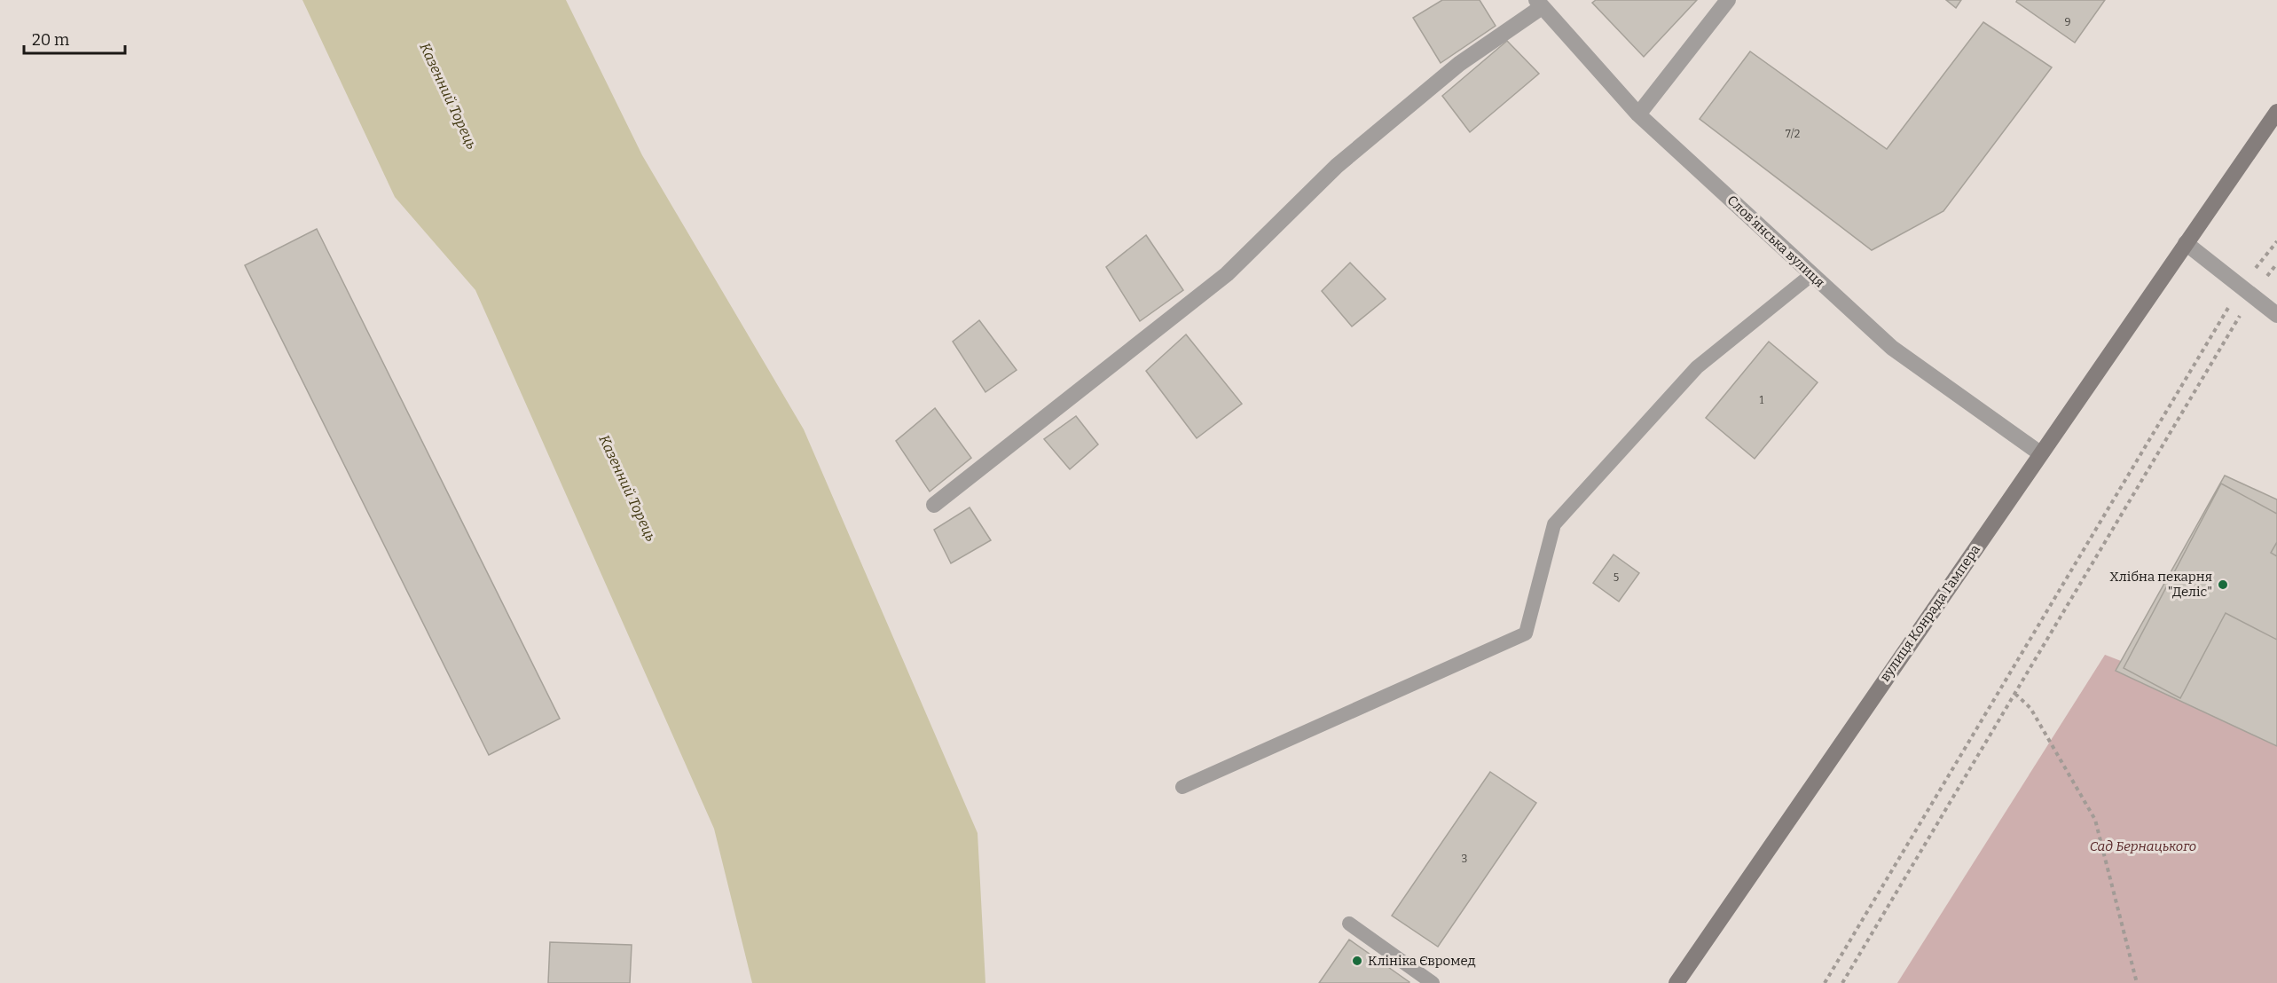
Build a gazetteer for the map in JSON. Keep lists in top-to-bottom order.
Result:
{
  "streets": {
    "main road": ["вулиця Конрада Гампера"],
    "street": ["Слов’янська вулиця"]
  },
  "crossings": [
    ["Слов’янська вулиця", "вулиця Конрада Гампера"]
  ],
  "water": ["Казенний Торець"],
  "parks": ["Сад Бернацького"],
  "places": ["Хлібна пекарня \"Деліс\"", "Клініка Євромед"],
  "house_numbers": [
    "9",
    "7/2",
    "1",
    "5",
    "3"
  ],
  "scale_bar": "20 m"
}
